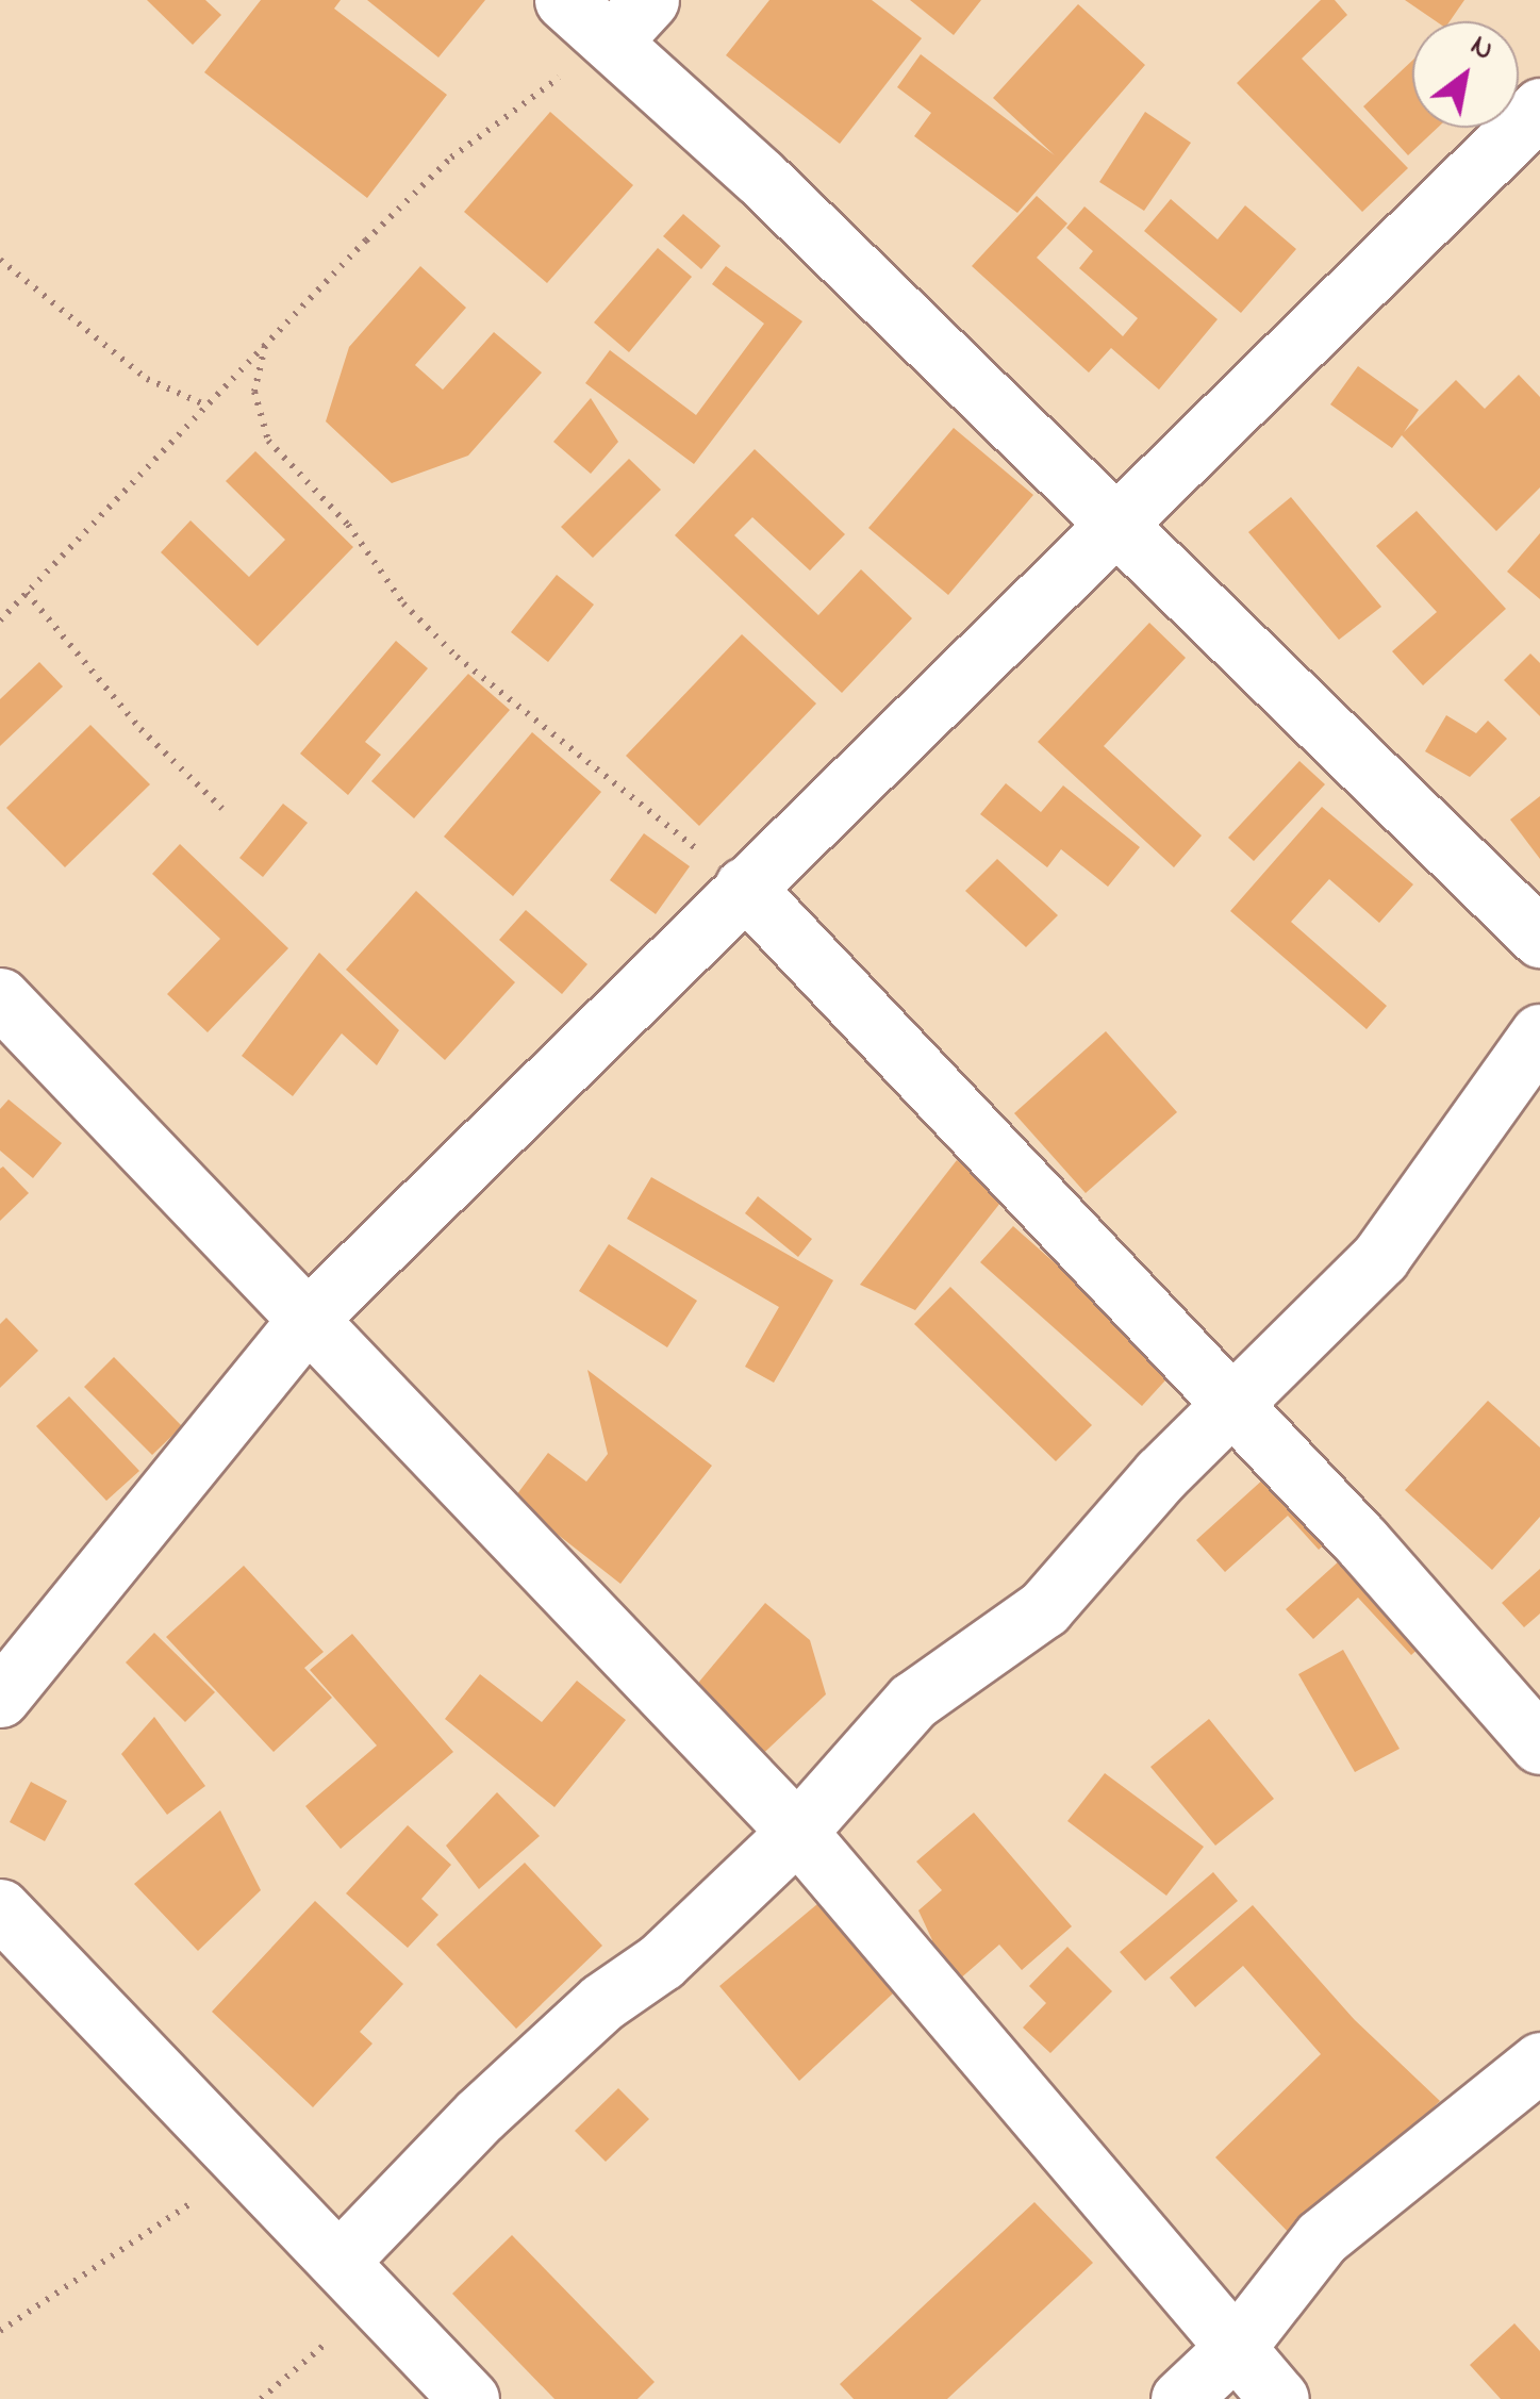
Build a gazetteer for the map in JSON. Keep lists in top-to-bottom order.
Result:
{
  "north": "top right"
}
